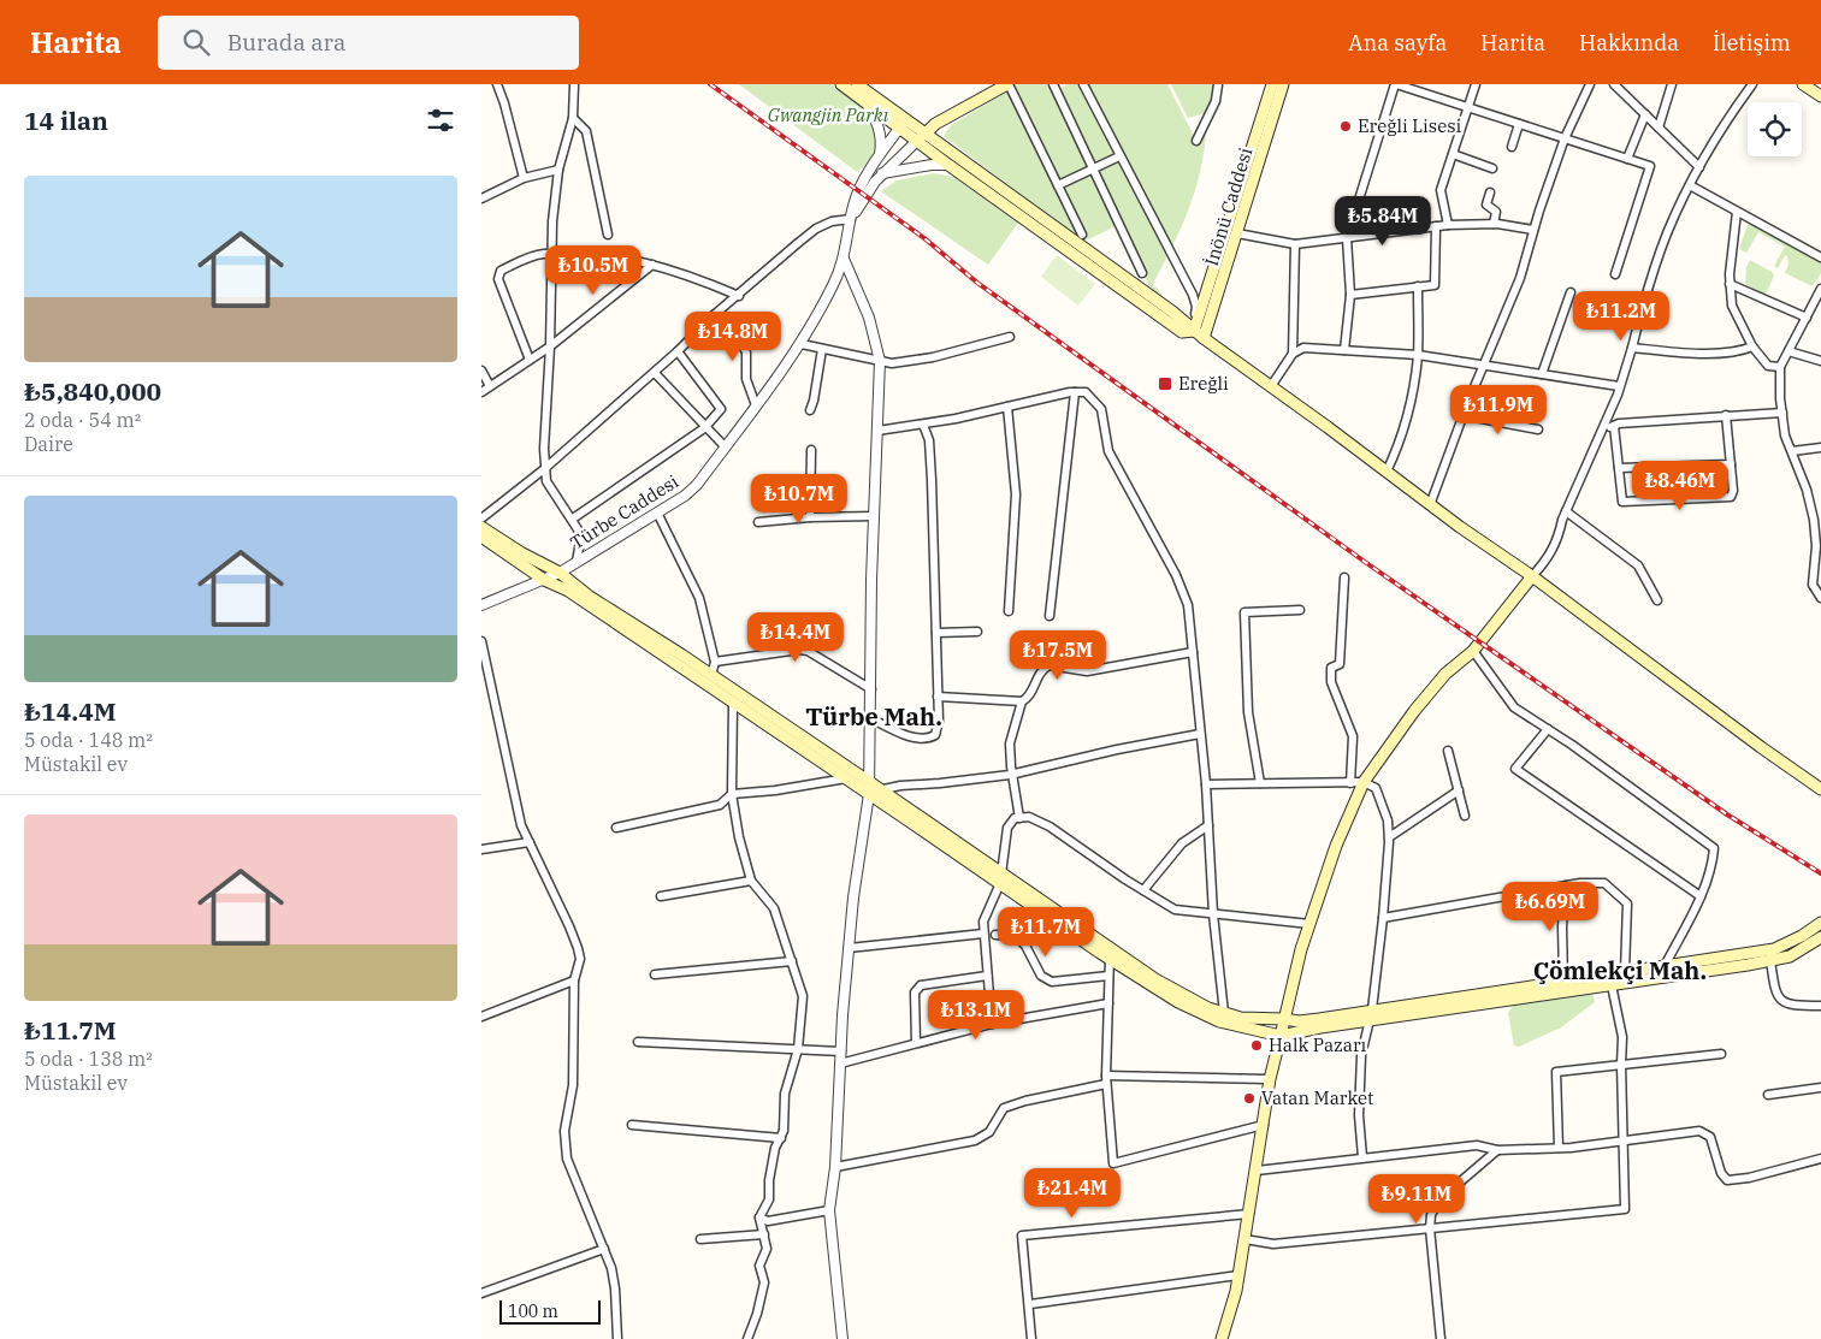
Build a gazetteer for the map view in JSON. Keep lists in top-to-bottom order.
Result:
{
  "streets": {
    "main road": ["İnönü Caddesi"],
    "street": ["Türbe Caddesi"]
  },
  "districts": ["Türbe Mah.", "Çömlekçi Mah."],
  "parks": ["Gwangjin Parkı"],
  "places": {
    "other": ["Ereğli Lisesi", "Halk Pazarı", "Vatan Market"],
    "transit": ["Ereğli"]
  },
  "scale_bar": "100 m",
  "page": {
    "header": "Harita",
    "search": "Burada ara",
    "nav": [
      "Ana sayfa",
      "Harita",
      "Hakkında",
      "İletişim"
    ],
    "heading": "14 ilan",
    "list": [
      {
        "name": "₺5,840,000",
        "note": "2 oda · 54 m² · Daire"
      },
      {
        "name": "₺14.4M",
        "note": "5 oda · 148 m² · Müstakil ev"
      },
      {
        "name": "₺11.7M",
        "note": "5 oda · 138 m² · Müstakil ev"
      }
    ],
    "price": [
      "₺5.84M",
      "₺10.5M",
      "₺11.2M",
      "₺14.8M",
      "₺11.9M",
      "₺8.46M",
      "₺10.7M",
      "₺14.4M",
      "₺17.5M",
      "₺6.69M",
      "₺11.7M",
      "₺13.1M",
      "₺21.4M",
      "₺9.11M"
    ],
    "scale": "100 m"
  }
}
